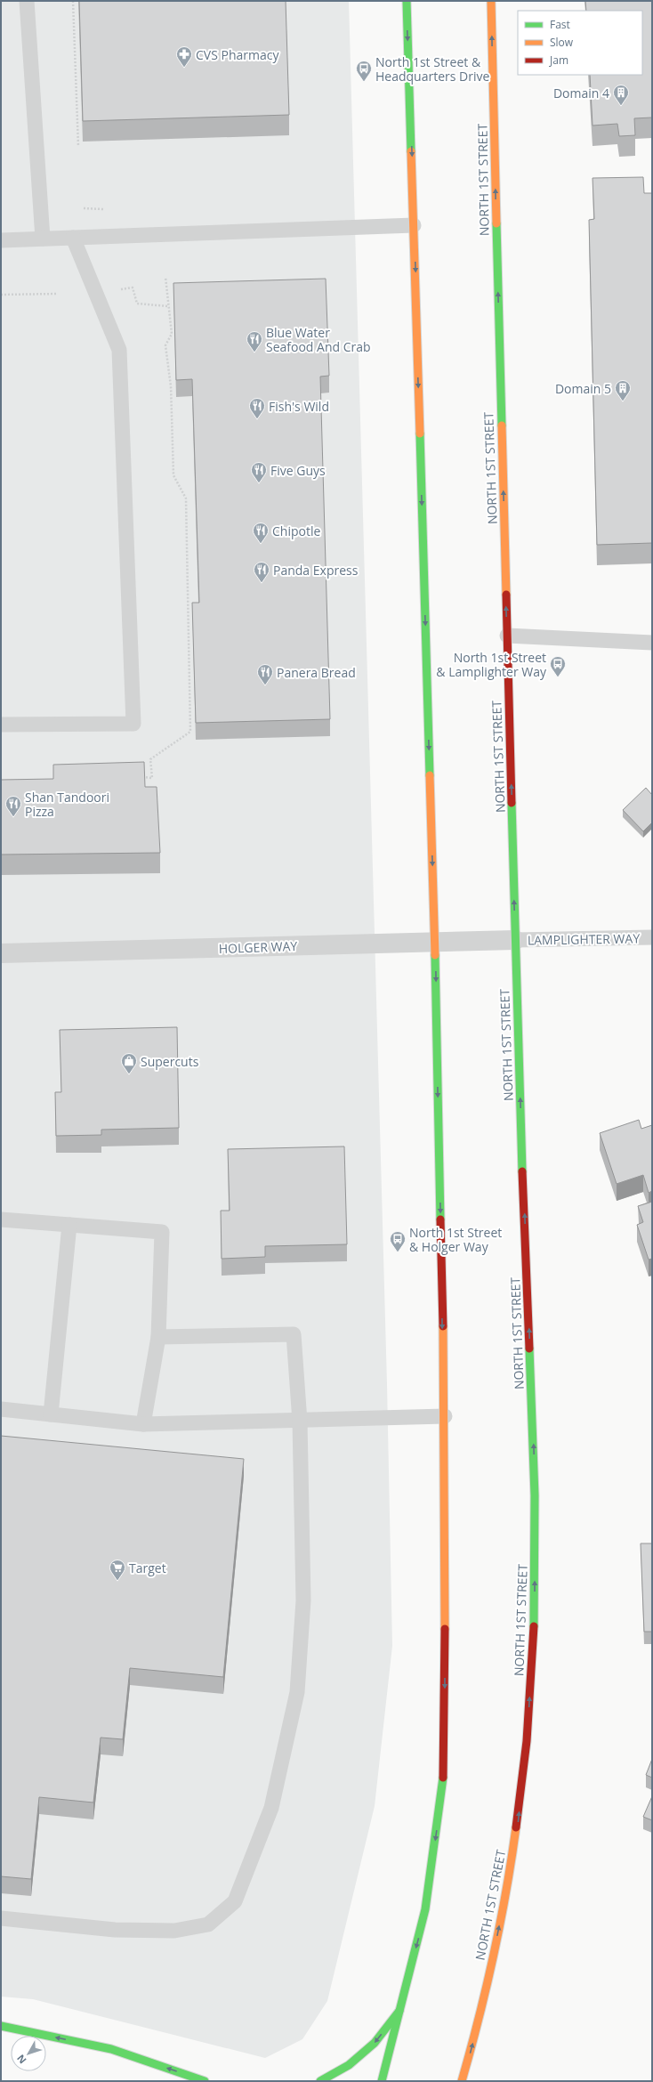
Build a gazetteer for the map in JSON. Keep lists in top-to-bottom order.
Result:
{
  "streets": {
    "main road": ["NORTH 1ST STREET"],
    "street": ["HOLGER WAY"],
    "lane": ["LAMPLIGHTER WAY"]
  },
  "crossings": [
    ["NORTH 1ST STREET", "LAMPLIGHTER WAY"],
    ["NORTH 1ST STREET", "HOLGER WAY"],
    ["LAMPLIGHTER WAY", "HOLGER WAY"]
  ],
  "one_way": ["NORTH 1ST STREET"],
  "places": {
    "pharmacy": ["CVS Pharmacy"],
    "bus stop": ["North 1st Street & Headquarters Drive", "North 1st Street & Lamplighter Way", "North 1st Street & Holger Way"],
    "building": ["Domain 4", "Domain 5"],
    "restaurant": [
      "Blue Water Seafood And Crab",
      "Fish's Wild",
      "Five Guys",
      "Chipotle",
      "Panda Express",
      "Panera Bread",
      "Shan Tandoori Pizza"
    ],
    "shop": ["Supercuts"],
    "supermarket": ["Target"]
  },
  "legend": ["Fast", "Slow", "Jam"],
  "north": "bottom left"
}
